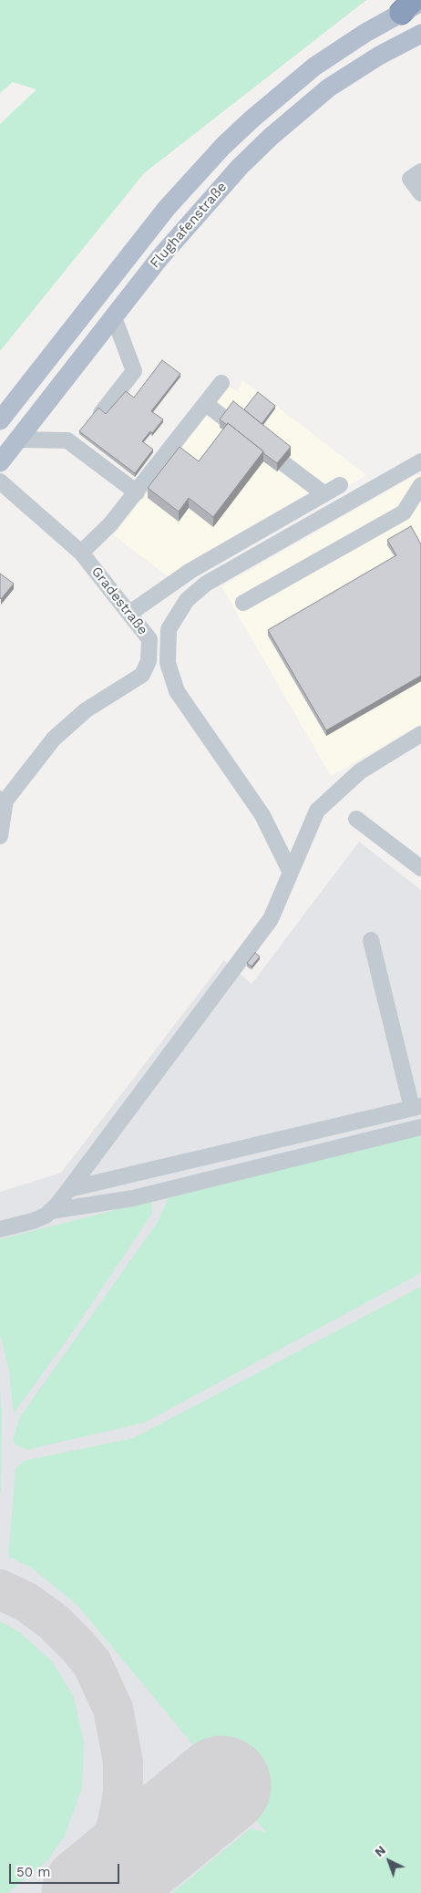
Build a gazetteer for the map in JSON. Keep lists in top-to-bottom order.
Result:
{
  "streets": {
    "main road": ["Flughafenstraße"],
    "street": ["Gradestraße"]
  },
  "scale_bar": "50 m",
  "north": "top left"
}
